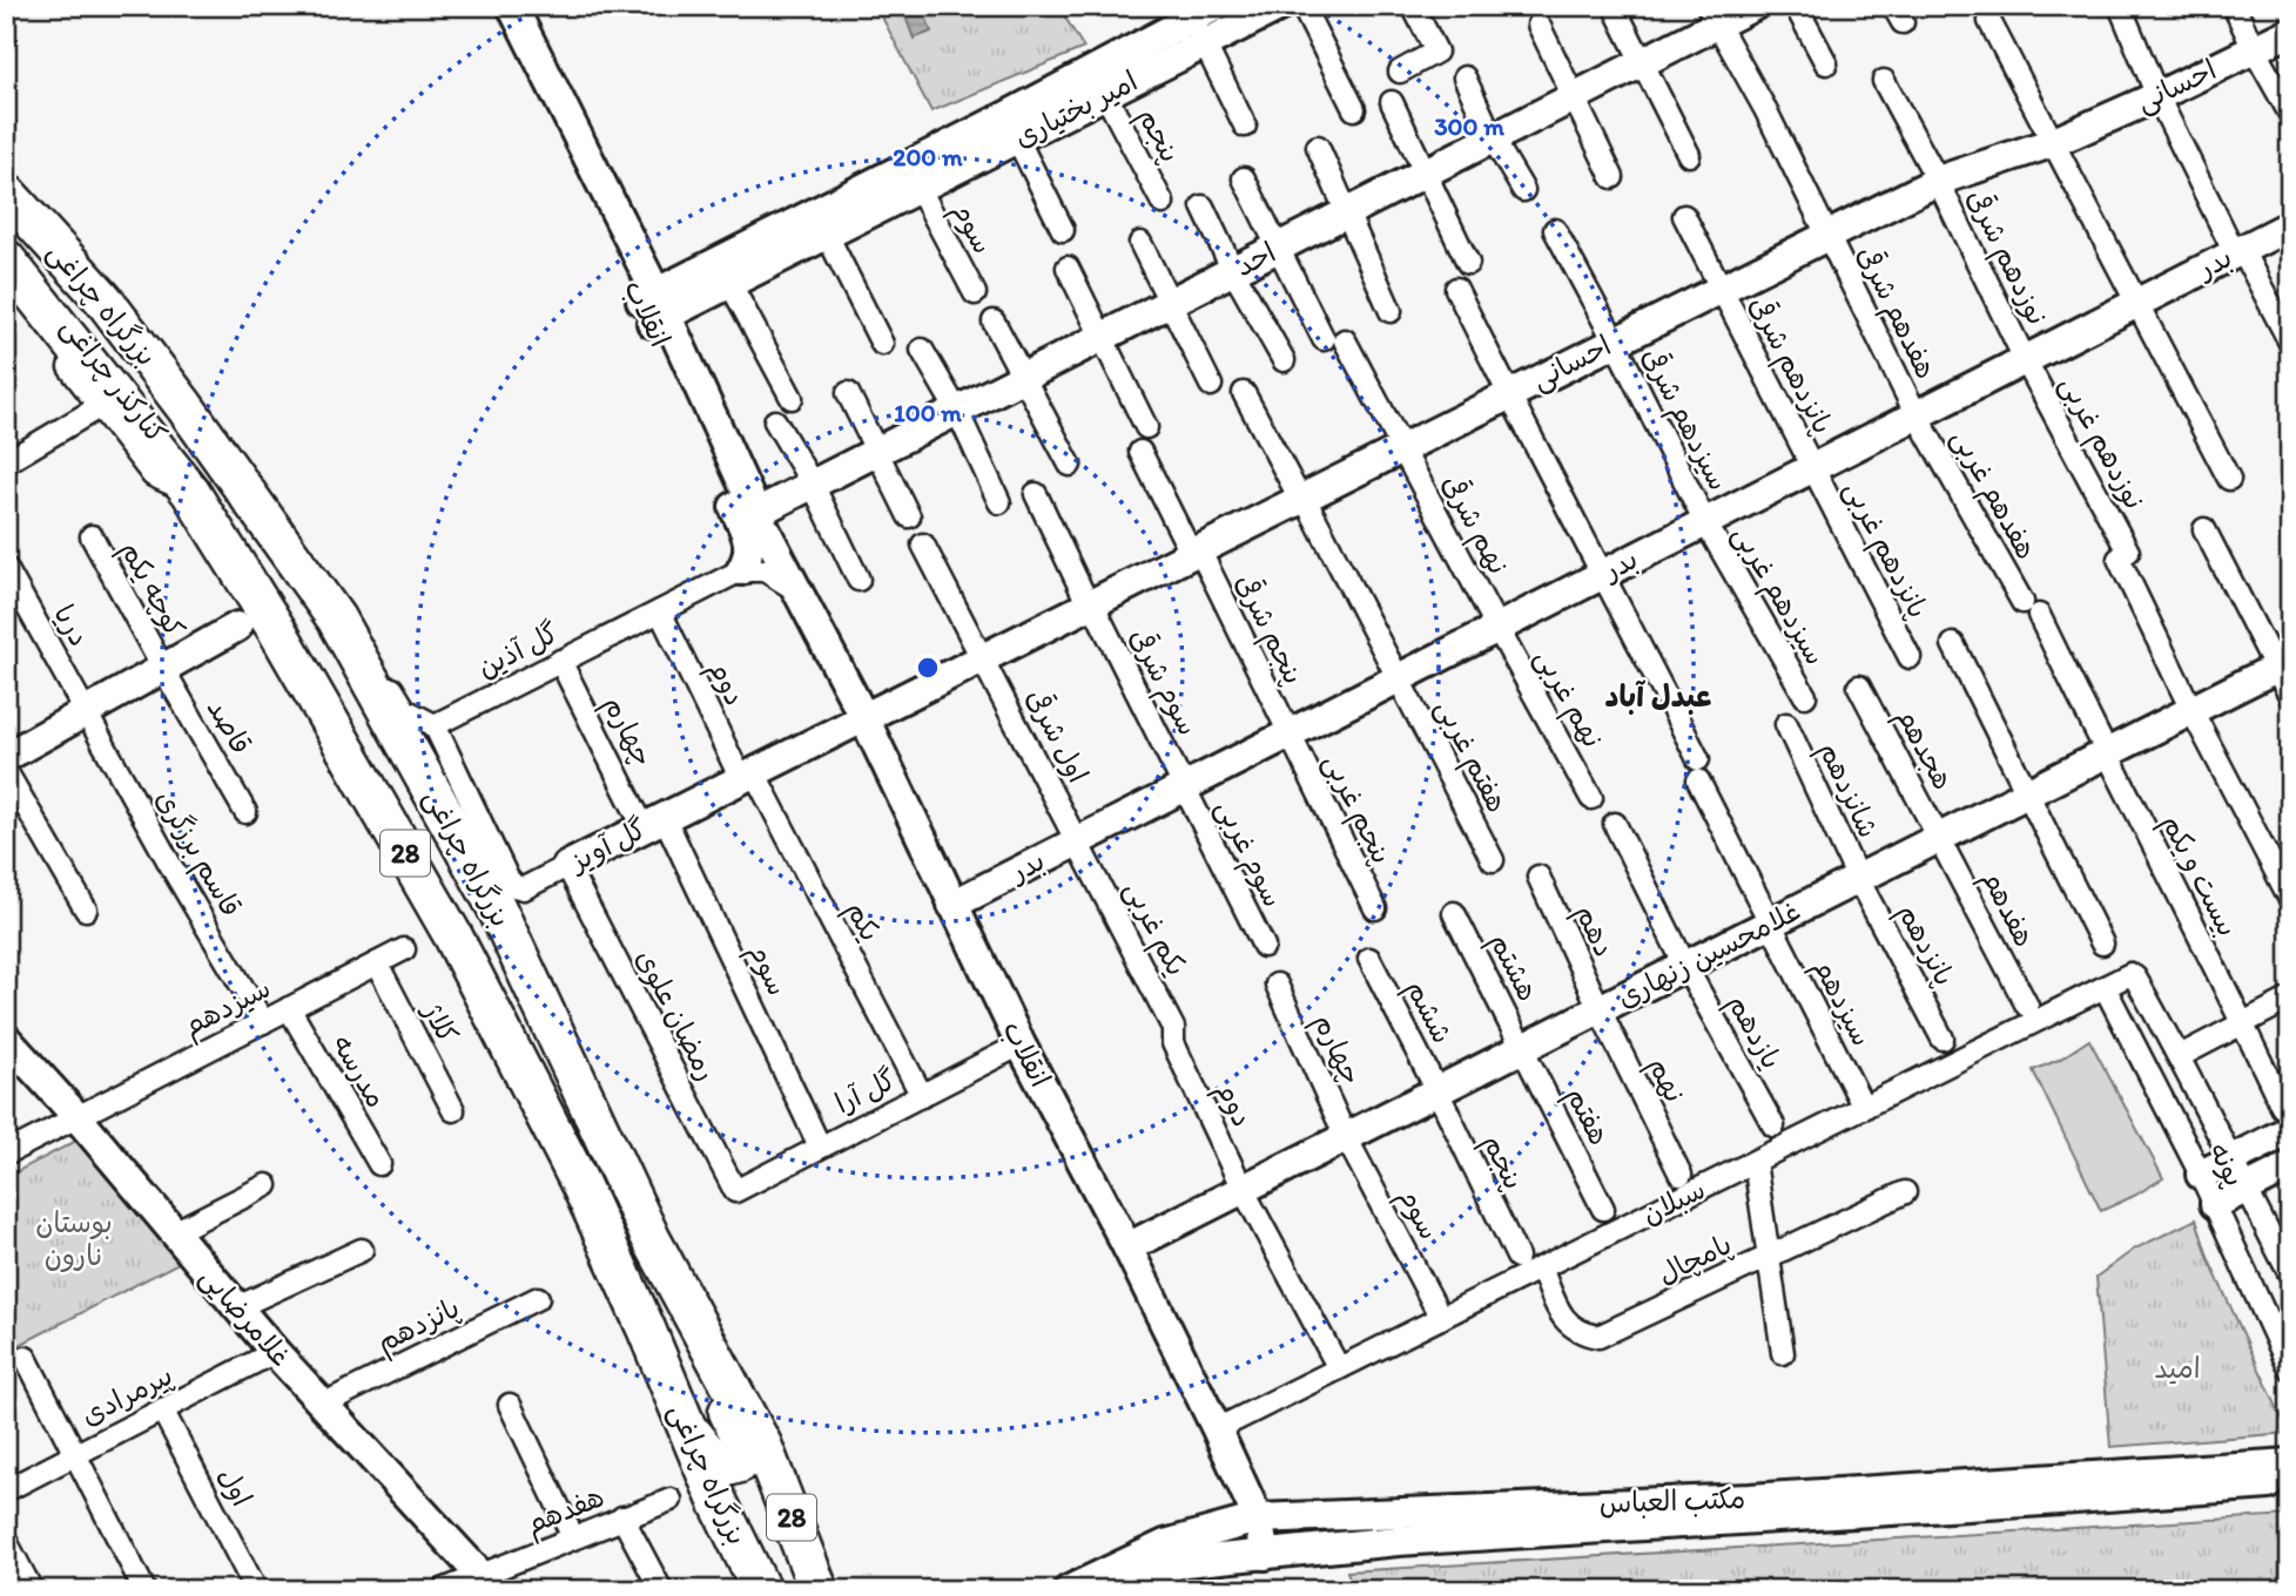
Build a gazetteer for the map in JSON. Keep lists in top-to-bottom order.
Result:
{
  "streets": {
    "highway": ["بزرگراه چراغی", "28"],
    "street": [
      "احسانی",
      "امیر بختیاری",
      "پنجم",
      "سوم",
      "نوزدهم شرقی",
      "احد",
      "بدر",
      "هفدهم شرقی",
      "انقلاب",
      "پانزدهم شرقی",
      "کنارکذر چراغی",
      "سیزدهم شرقی",
      "نوزدهم غربی",
      "هفدهم غربی",
      "نهم شرقی",
      "پانزدهم غربی",
      "کوچه یکم",
      "سیزدهم غربی",
      "دریا",
      "پنجم شرقی",
      "گل آذین",
      "سوم شرقی",
      "دوم",
      "نهم غربی",
      "قاصد",
      "چهارم",
      "اول شرقی",
      "هجدهم",
      "هفتم غربی",
      "شانزدهم",
      "پنجم غربی",
      "گل آویز",
      "قاسم برزگری",
      "سوم غربی",
      "بیست و یکم",
      "هفدهم",
      "یکم",
      "یکم غربی",
      "دهم",
      "پانزدهم",
      "غلامحسین زنهاری",
      "هشتم",
      "سیزدهم",
      "ششم",
      "رمضان علوی",
      "کلاژ",
      "یازدهم",
      "مدرسه",
      "نهم",
      "گل آرا",
      "هفتم",
      "پونه",
      "سبلان",
      "پامچال",
      "غلامرضایی",
      "پیرمرادی",
      "اول",
      "مکتب العباس"
    ]
  },
  "crossings": [
    ["احسانی", "نوزدهم شرقی"],
    ["احسانی", "هفدهم شرقی"],
    ["احسانی", "انقلاب"],
    ["احسانی", "پانزدهم شرقی"],
    ["احسانی", "سیزدهم شرقی"],
    ["احسانی", "نهم شرقی"],
    ["احسانی", "پنجم شرقی"],
    ["احسانی", "سوم شرقی"],
    ["احسانی", "اول شرقی"],
    ["احسانی", "هفتم غربی"],
    ["احسانی", "گل آویز"],
    ["احسانی", "سیزدهم"],
    ["امیر بختیاری", "پنجم"],
    ["امیر بختیاری", "سوم"],
    ["امیر بختیاری", "انقلاب"],
    ["پنجم", "غلامحسین زنهاری"],
    ["پنجم", "ششم"],
    ["سوم", "چهارم"],
    ["سوم", "گل آویز"],
    ["سوم", "غلامحسین زنهاری"],
    ["سوم", "گل آرا"],
    ["سوم", "سبلان"],
    ["نوزدهم شرقی", "بدر"],
    ["نوزدهم شرقی", "نوزدهم غربی"],
    ["احد", "انقلاب"],
    ["بدر", "هفدهم شرقی"],
    ["بدر", "انقلاب"],
    ["بدر", "پانزدهم شرقی"],
    ["بدر", "سیزدهم شرقی"],
    ["بدر", "نوزدهم غربی"],
    ["بدر", "هفدهم غربی"],
    ["بدر", "نهم شرقی"],
    ["بدر", "پانزدهم غربی"],
    ["بدر", "سیزدهم غربی"],
    ["بدر", "پنجم شرقی"],
    ["بدر", "سوم شرقی"],
    ["بدر", "نهم غربی"],
    ["بدر", "اول شرقی"],
    ["بدر", "هفتم غربی"],
    ["بدر", "پنجم غربی"],
    ["بدر", "سوم غربی"],
    ["بدر", "یکم غربی"],
    ["بدر", "سیزدهم"],
    ["بزرگراه چراغی", "کنارکذر چراغی"],
    ["هفدهم شرقی", "هفدهم غربی"],
    ["انقلاب", "گل آذین"],
    ["انقلاب", "گل آویز"],
    ["انقلاب", "غلامحسین زنهاری"],
    ["انقلاب", "گل آرا"],
    ["انقلاب", "سبلان"],
    ["انقلاب", "مکتب العباس"],
    ["پانزدهم شرقی", "پانزدهم غربی"],
    ["سیزدهم شرقی", "سیزدهم غربی"],
    ["نوزدهم غربی", "غلامحسین زنهاری"],
    ["هفدهم غربی", "بیست و یکم"],
    ["هفدهم غربی", "غلامحسین زنهاری"],
    ["نهم شرقی", "نهم غربی"],
    ["کوچه یکم", "قاصد"],
    ["دریا", "قاسم برزگری"],
    ["پنجم شرقی", "پنجم غربی"],
    ["گل آذین", "دوم"],
    ["گل آذین", "چهارم"],
    ["گل آذین", "گل آویز"],
    ["سوم شرقی", "سوم غربی"],
    ["دوم", "گل آویز"],
    ["دوم", "یکم"],
    ["دوم", "یکم غربی"],
    ["دوم", "غلامحسین زنهاری"],
    ["چهارم", "گل آویز"],
    ["چهارم", "غلامحسین زنهاری"],
    ["اول شرقی", "یکم غربی"],
    ["هجدهم", "هفدهم"],
    ["هجدهم", "غلامحسین زنهاری"],
    ["شانزدهم", "پانزدهم"],
    ["شانزدهم", "غلامحسین زنهاری"],
    ["گل آویز", "یکم"],
    ["گل آویز", "رمضان علوی"],
    ["قاسم برزگری", "سیزدهم"],
    ["بیست و یکم", "غلامحسین زنهاری"],
    ["هفدهم", "غلامحسین زنهاری"],
    ["هفدهم", "غلامرضایی"],
    ["یکم", "گل آرا"],
    ["دهم", "غلامحسین زنهاری"],
    ["دهم", "نهم"],
    ["پانزدهم", "غلامحسین زنهاری"],
    ["پانزدهم", "غلامرضایی"],
    ["غلامحسین زنهاری", "هشتم"],
    ["غلامحسین زنهاری", "سیزدهم"],
    ["غلامحسین زنهاری", "ششم"],
    ["غلامحسین زنهاری", "یازدهم"],
    ["غلامحسین زنهاری", "نهم"],
    ["غلامحسین زنهاری", "هفتم"],
    ["هشتم", "هفتم"],
    ["سیزدهم", "کلاژ"],
    ["سیزدهم", "مدرسه"],
    ["سیزدهم", "سبلان"],
    ["سیزدهم", "غلامرضایی"],
    ["رمضان علوی", "گل آرا"],
    ["پونه", "سبلان"],
    ["سبلان", "پامچال"],
    ["غلامرضایی", "پیرمرادی"],
    ["پیرمرادی", "اول"]
  ],
  "districts": ["عبدل آباد"],
  "parks": ["بوستان نارون", "امید"],
  "rings": ["300 m", "200 m", "100 m"]
}
